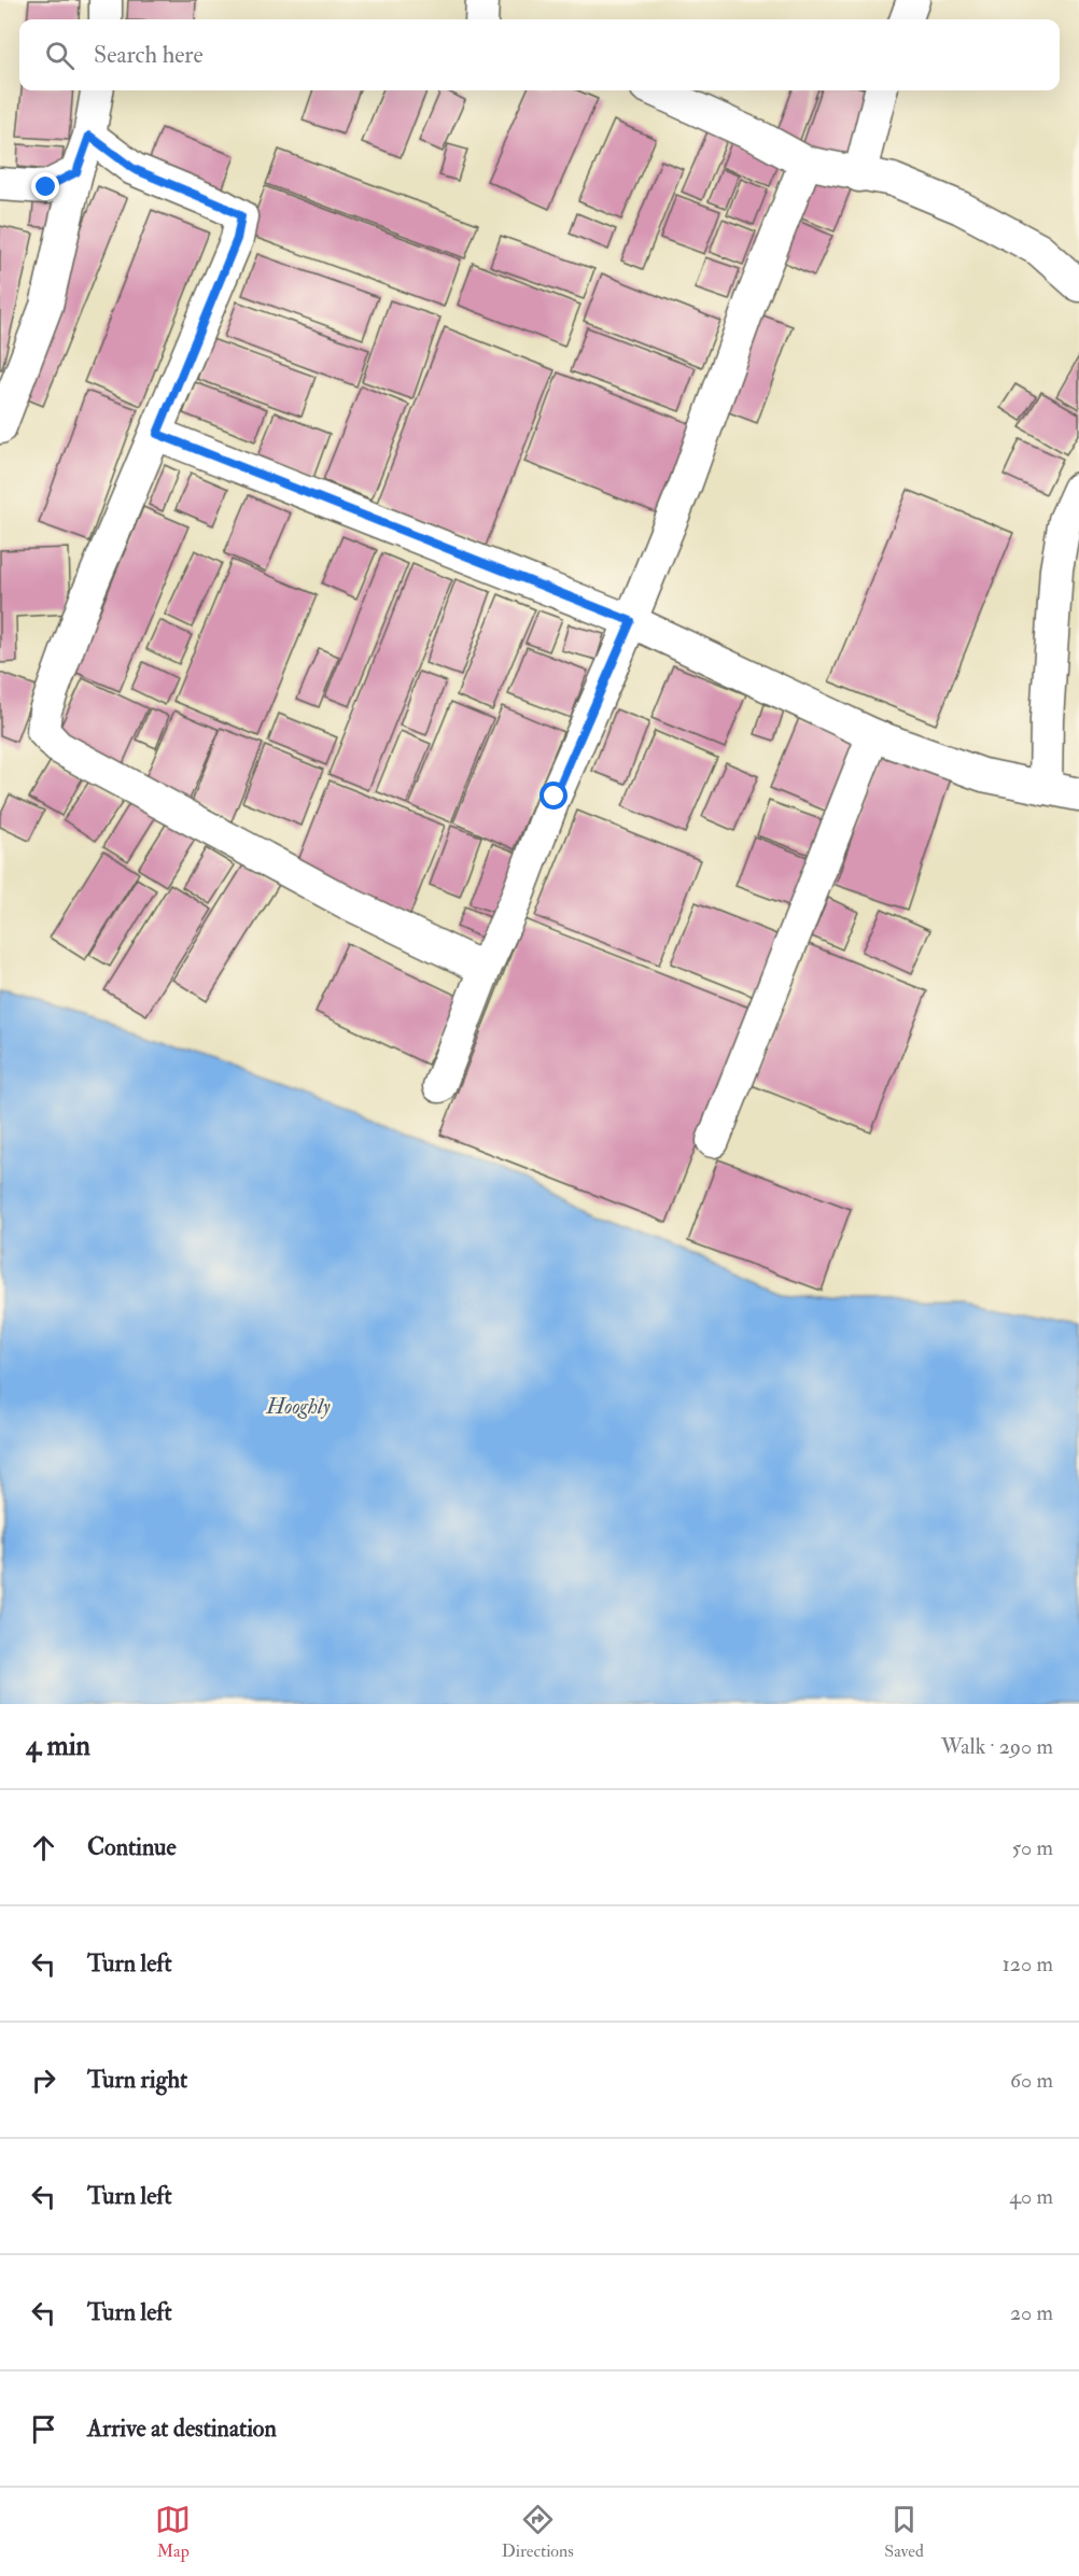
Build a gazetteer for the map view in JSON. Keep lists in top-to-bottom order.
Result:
{
  "water": ["Hooghly"],
  "page": {
    "search": "Search here",
    "heading": ["4 min", "Walk · 290 m"],
    "list": [
      ["Continue", "50 m"],
      ["Turn left", "120 m"],
      ["Turn right", "60 m"],
      ["Turn left", "40 m"],
      ["Turn left", "20 m"],
      "Arrive at destination"
    ],
    "nav": ["Map", "Directions", "Saved"]
  }
}
